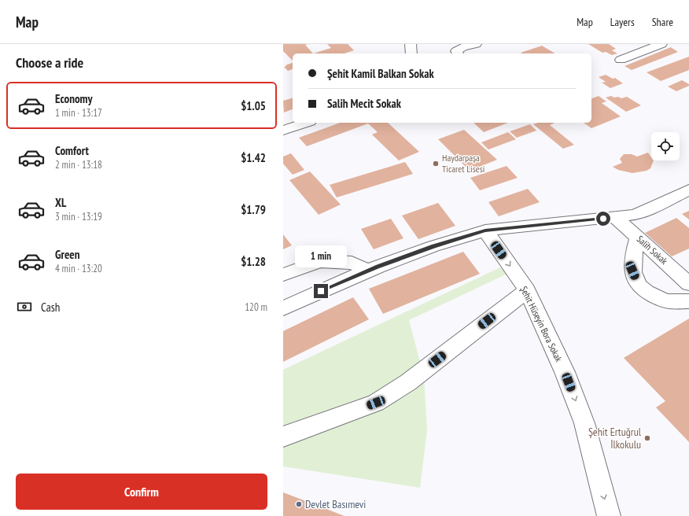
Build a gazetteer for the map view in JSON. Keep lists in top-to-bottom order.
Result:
{
  "streets": {
    "street": ["Salih Sokak", "Şehit Hüseyin Bora Sokak"]
  },
  "one_way": ["Şehit Hüseyin Bora Sokak"],
  "places": ["Haydarpaşa Ticaret Lisesi", "Şehit Ertuğrul İlkokulu", "Devlet Basımevi"],
  "page": {
    "header": "Map",
    "nav": ["Map", "Layers", "Share"],
    "heading": "Choose a ride",
    "banner": ["Şehit Kamil Balkan Sokak", "Salih Mecit Sokak"],
    "list": [
      {
        "name": "Economy",
        "note": "1 min · 13:17",
        "value": "$1.05"
      },
      {
        "name": "Comfort",
        "note": "2 min · 13:18",
        "value": "$1.42"
      },
      {
        "name": "XL",
        "note": "3 min · 13:19",
        "value": "$1.79"
      },
      {
        "name": "Green",
        "note": "4 min · 13:20",
        "value": "$1.28"
      }
    ],
    "bubble": "1 min",
    "pay": ["Cash", "120 m"],
    "buttons": "Confirm"
  }
}
